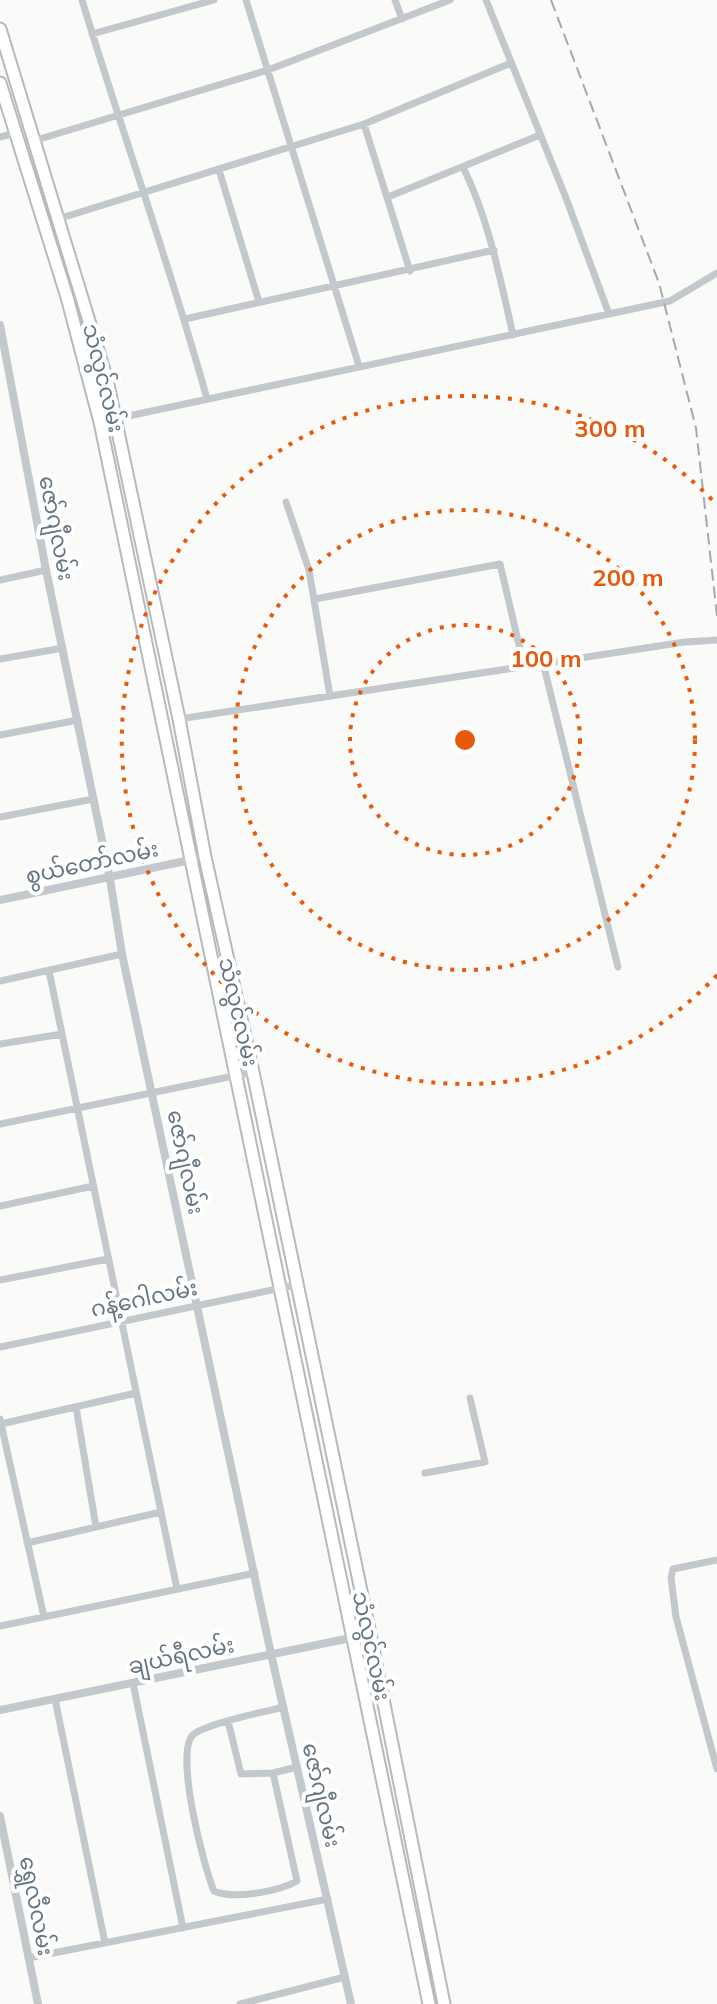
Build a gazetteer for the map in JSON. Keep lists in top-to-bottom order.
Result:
{
  "streets": {
    "main road": ["သံလွင်လမ်း"],
    "street": [
      "ဇော်ဂျီလမ်း",
      "စွယ်တော်လမ်း",
      "ဂန့်ဂေါလမ်း",
      "ချယ်ရီလမ်း",
      "ရွှေလီလမ်း"
    ]
  },
  "crossings": [
    ["သံလွင်လမ်း", "စွယ်တော်လမ်း"],
    ["သံလွင်လမ်း", "ဂန့်ဂေါလမ်း"],
    ["သံလွင်လမ်း", "ချယ်ရီလမ်း"],
    ["ဇော်ဂျီလမ်း", "စွယ်တော်လမ်း"],
    ["ဇော်ဂျီလမ်း", "ဂန့်ဂေါလမ်း"],
    ["ဇော်ဂျီလမ်း", "ချယ်ရီလမ်း"]
  ],
  "rings": ["300 m", "200 m", "100 m"]
}
